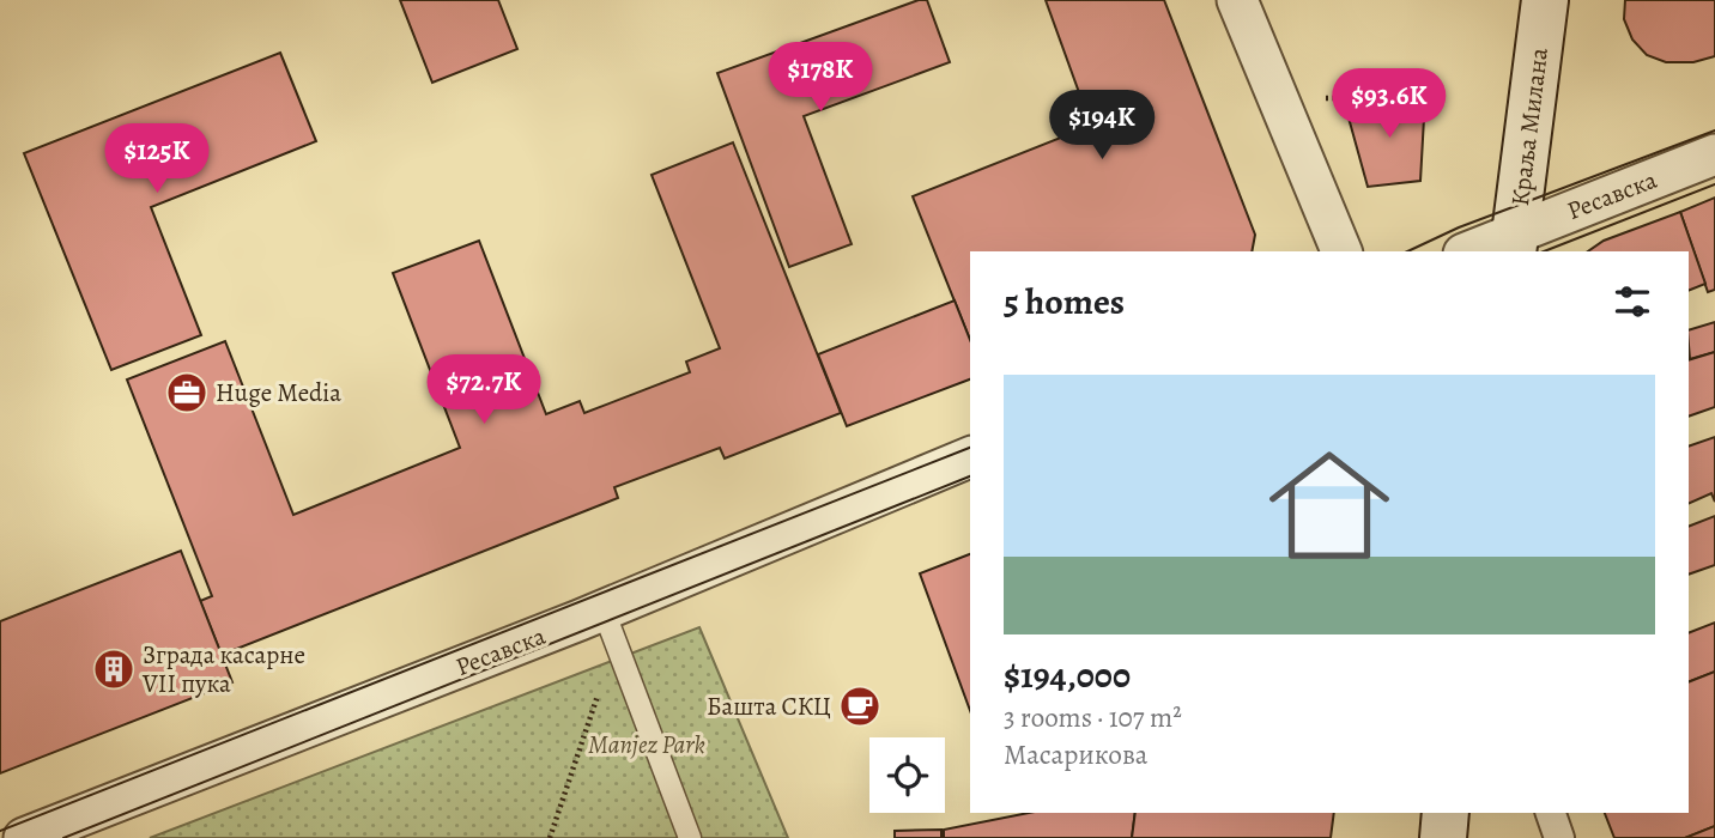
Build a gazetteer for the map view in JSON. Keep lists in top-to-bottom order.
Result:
{
  "streets": {
    "main road": ["Краља Милана"],
    "street": ["Ресавска"]
  },
  "crossings": [
    ["Краља Милана", "Ресавска"]
  ],
  "parks": ["Manjez Park"],
  "places": {
    "office": ["Huge Media"],
    "building": ["Зграда касарне VII пука"],
    "cafe": ["Башта СКЦ"]
  },
  "page": {
    "price": [
      "$178K",
      "$93.6K",
      "$194K",
      "$125K",
      "$72.7K"
    ],
    "heading": "5 homes",
    "list": [
      {
        "name": "$194,000",
        "note": "3 rooms · 107 m² · Масарикова"
      }
    ]
  }
}
